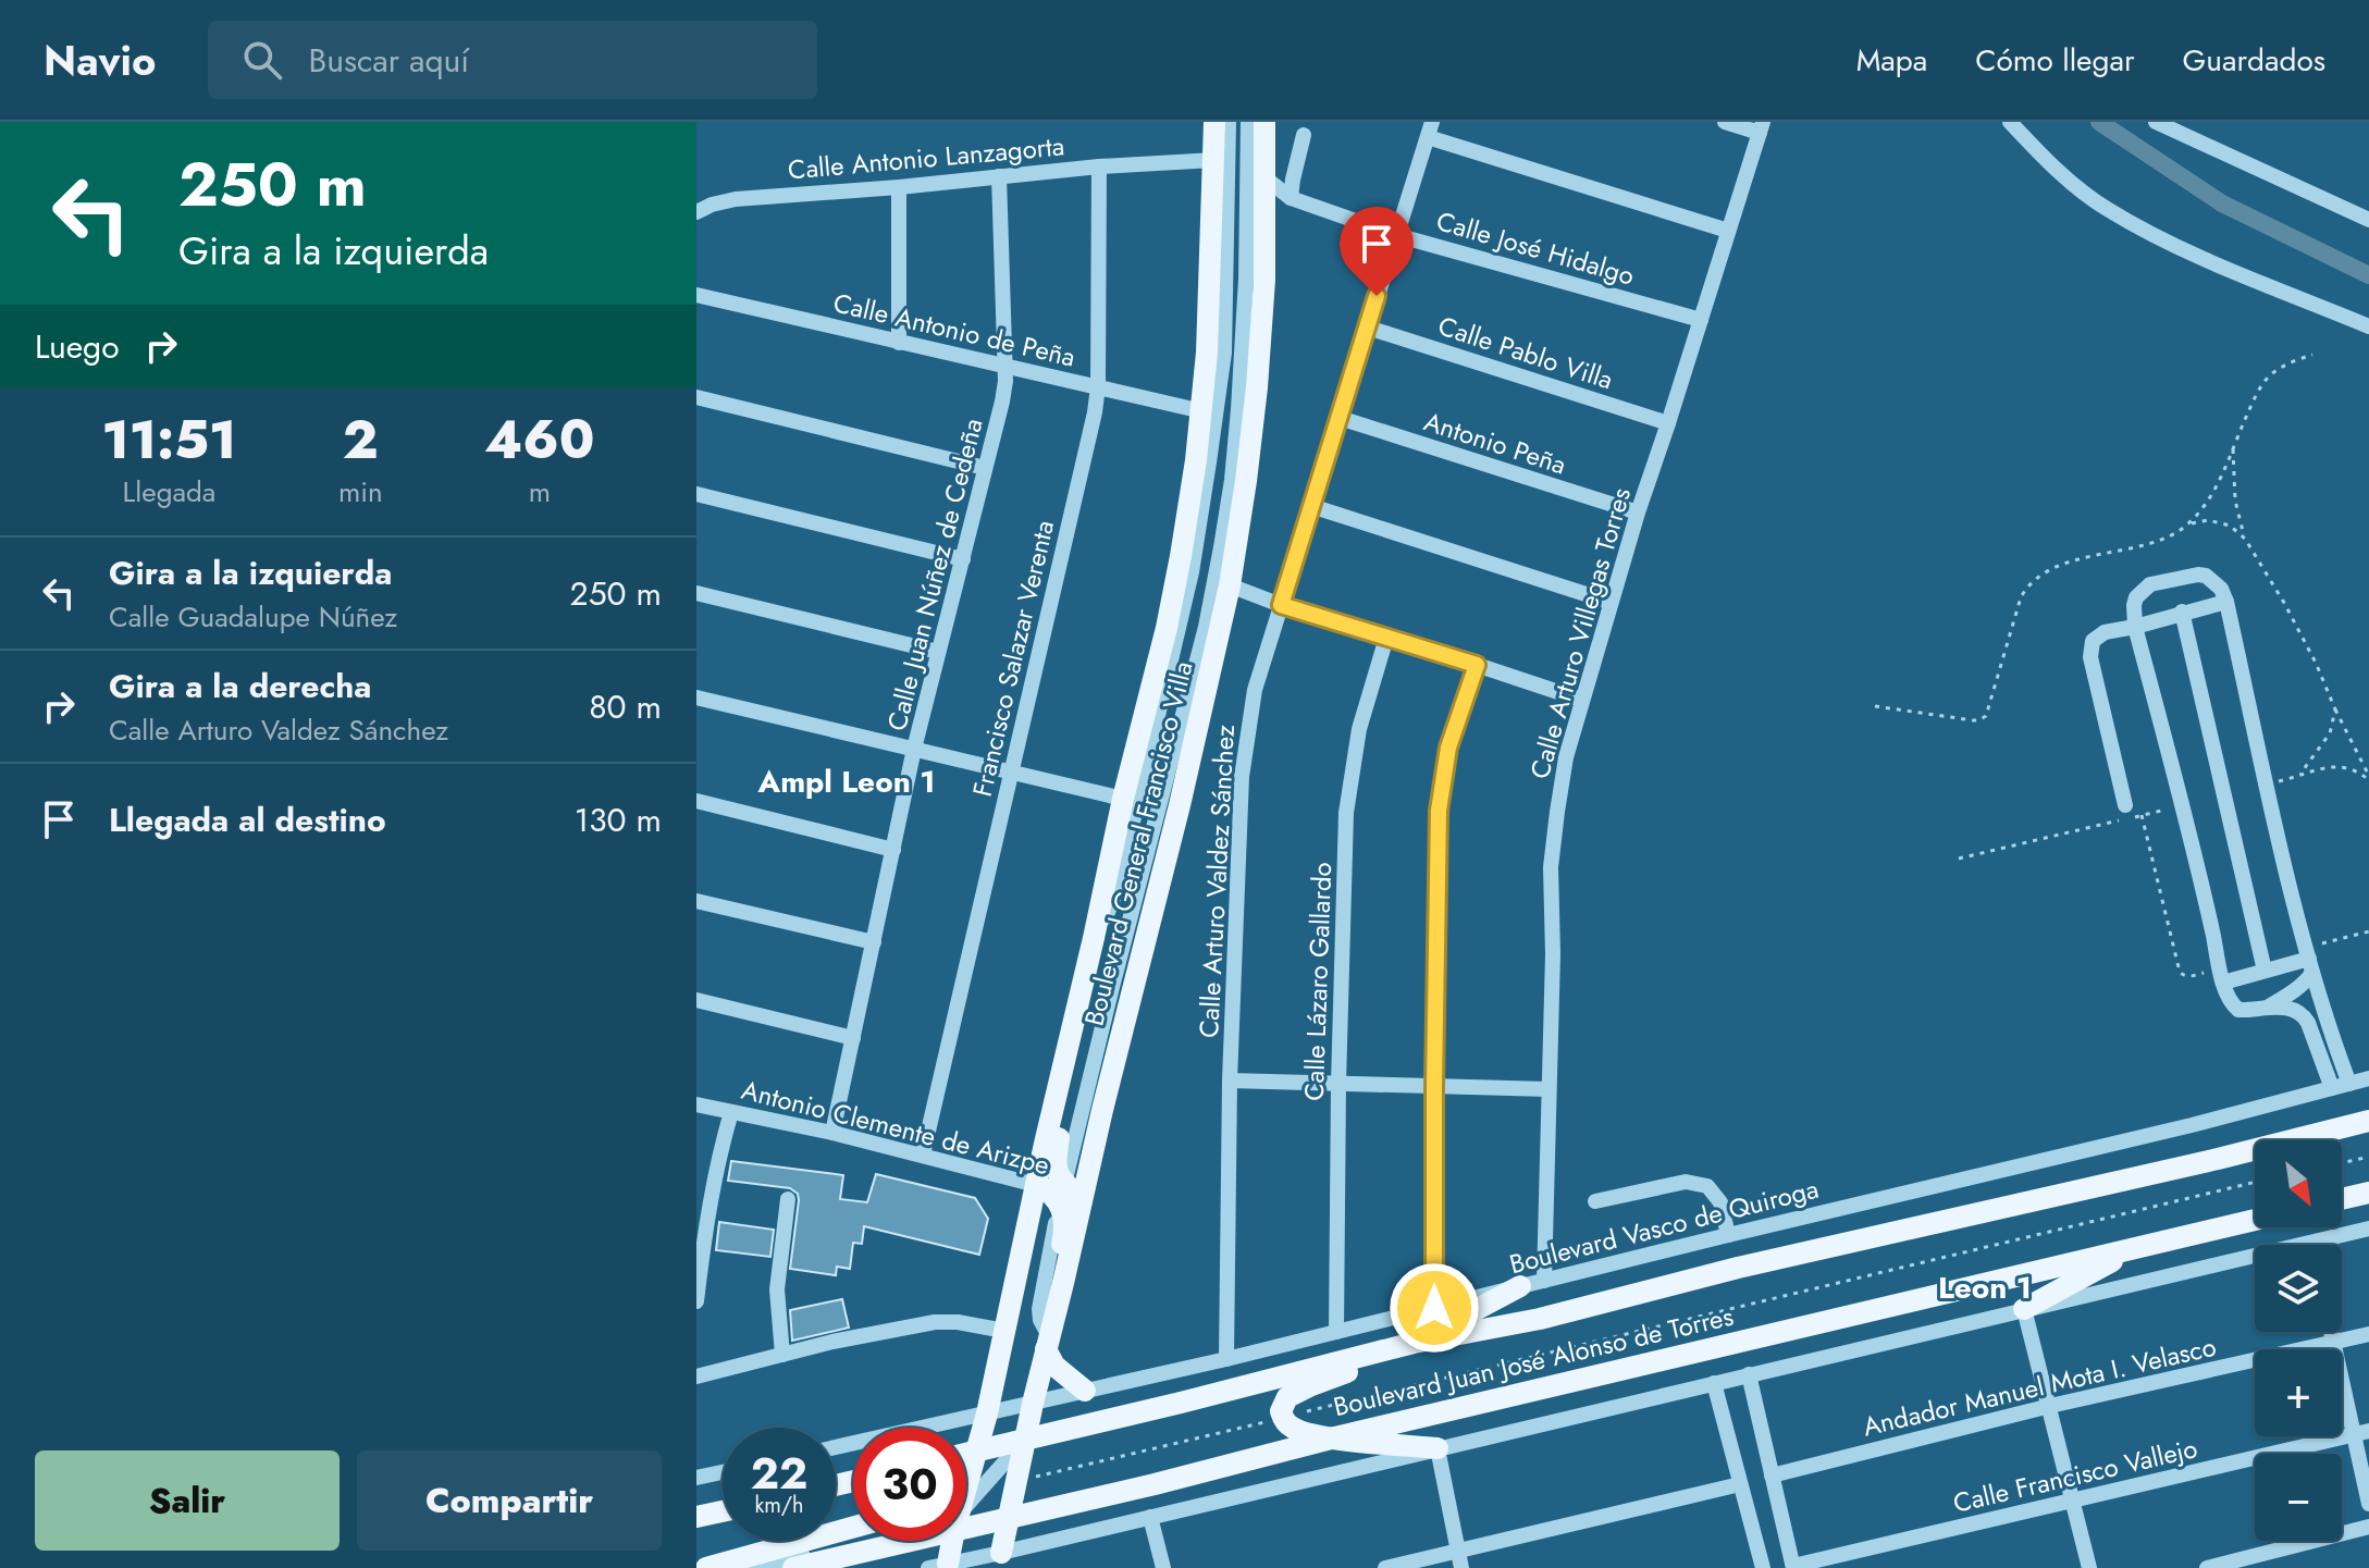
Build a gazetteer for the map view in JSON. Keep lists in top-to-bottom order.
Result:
{
  "streets": {
    "main road": ["Boulevard General Francisco Villa", "Boulevard Juan José Alonso de Torres"],
    "street": [
      "Calle Antonio Lanzagorta",
      "Calle José Hidalgo",
      "Calle Antonio de Peña",
      "Calle Pablo Villa",
      "Antonio Peña",
      "Calle Juan Núñez de Cedeña",
      "Calle Arturo Villegas Torres",
      "Francisco Salazar Verenta",
      "Calle Arturo Valdez Sánchez",
      "Calle Lázaro Gallardo",
      "Antonio Clemente de Arizpe",
      "Boulevard Vasco de Quiroga",
      "Andador Manuel Mota I. Velasco",
      "Calle Francisco Vallejo"
    ]
  },
  "crossings": [
    ["Calle Antonio Lanzagorta", "Calle Juan Núñez de Cedeña"],
    ["Calle Antonio Lanzagorta", "Francisco Salazar Verenta"],
    ["Calle Antonio Lanzagorta", "Boulevard General Francisco Villa"],
    ["Calle José Hidalgo", "Calle Arturo Villegas Torres"],
    ["Calle José Hidalgo", "Boulevard General Francisco Villa"],
    ["Calle José Hidalgo", "Calle Arturo Valdez Sánchez"],
    ["Calle Antonio de Peña", "Calle Juan Núñez de Cedeña"],
    ["Calle Antonio de Peña", "Francisco Salazar Verenta"],
    ["Calle Antonio de Peña", "Boulevard General Francisco Villa"],
    ["Calle Pablo Villa", "Calle Arturo Villegas Torres"],
    ["Calle Pablo Villa", "Calle Arturo Valdez Sánchez"],
    ["Antonio Peña", "Calle Arturo Villegas Torres"],
    ["Antonio Peña", "Calle Arturo Valdez Sánchez"],
    ["Calle Juan Núñez de Cedeña", "Antonio Clemente de Arizpe"],
    ["Calle Arturo Villegas Torres", "Boulevard Vasco de Quiroga"],
    ["Francisco Salazar Verenta", "Antonio Clemente de Arizpe"],
    ["Boulevard General Francisco Villa", "Antonio Clemente de Arizpe"],
    ["Boulevard General Francisco Villa", "Boulevard Vasco de Quiroga"],
    ["Boulevard General Francisco Villa", "Boulevard Juan José Alonso de Torres"],
    ["Calle Arturo Valdez Sánchez", "Boulevard Vasco de Quiroga"],
    ["Calle Lázaro Gallardo", "Boulevard Vasco de Quiroga"]
  ],
  "districts": ["Ampl Leon 1", "Leon 1"],
  "north": "bottom right",
  "page": {
    "header": "Navio",
    "search": "Buscar aquí",
    "nav": ["Mapa", "Cómo llegar", "Guardados"],
    "turn": ["250 m", "Gira a la izquierda"],
    "then": "Luego",
    "eta": [
      "11:51",
      "Llegada",
      "2",
      "min",
      "460",
      "m"
    ],
    "list": [
      {
        "name": "Gira a la izquierda",
        "note": "Calle Guadalupe Núñez",
        "value": "250 m"
      },
      {
        "name": "Gira a la derecha",
        "note": "Calle Arturo Valdez Sánchez",
        "value": "80 m"
      },
      {
        "name": "Llegada al destino",
        "value": "130 m"
      }
    ],
    "map_buttons": ["+", "−"],
    "speed": "22 km/h",
    "limit": "30",
    "buttons": ["Salir", "Compartir"]
  }
}
